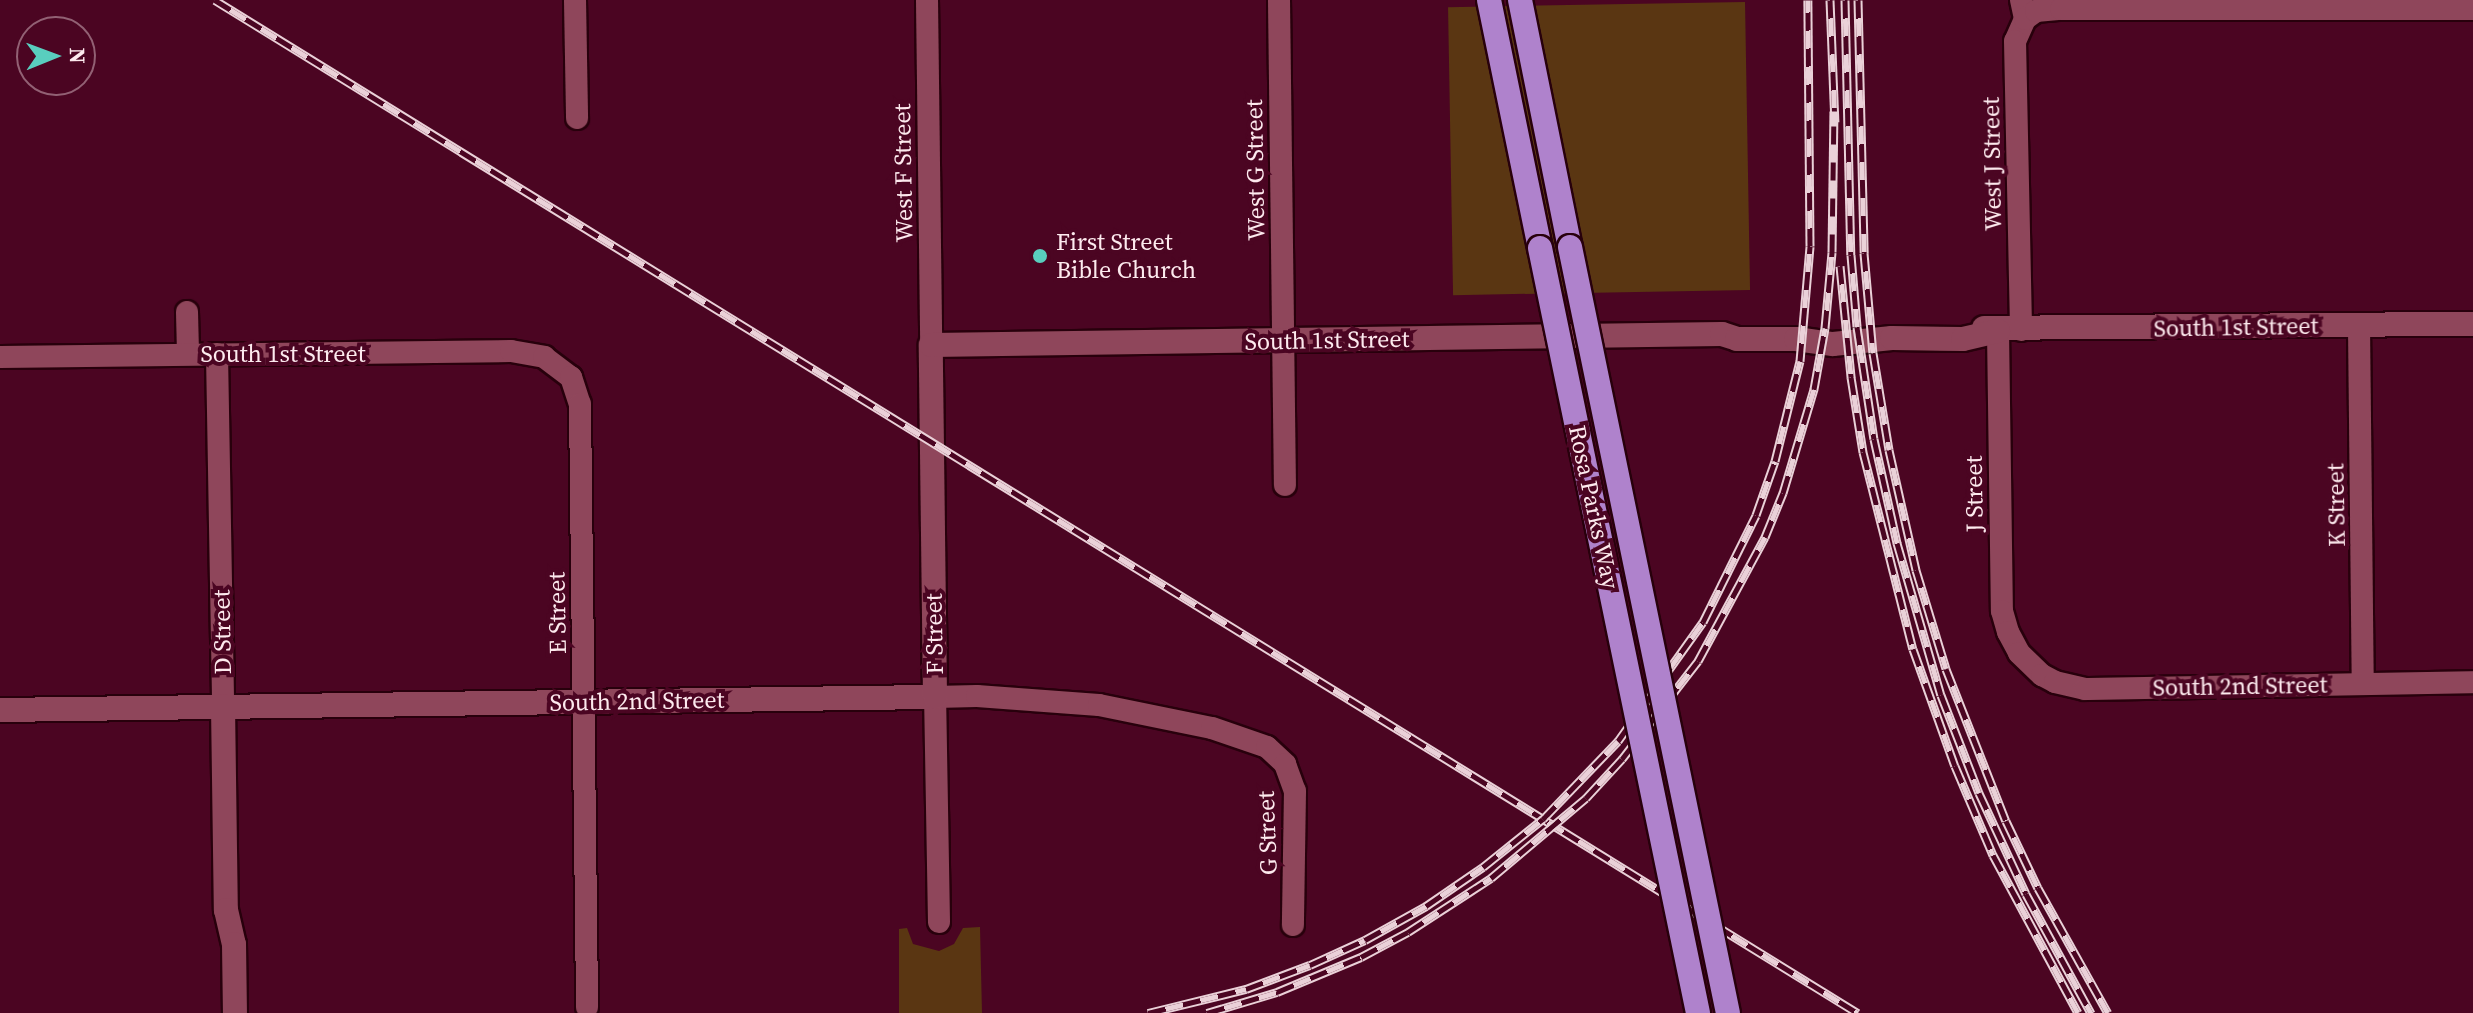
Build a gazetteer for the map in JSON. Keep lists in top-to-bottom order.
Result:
{
  "streets": {
    "highway": ["Rosa Parks Way"],
    "street": [
      "West J Street",
      "West G Street",
      "West F Street",
      "South 1st Street",
      "J Street",
      "K Street",
      "E Street",
      "D Street",
      "F Street",
      "South 2nd Street",
      "G Street"
    ]
  },
  "crossings": [
    ["West J Street", "South 1st Street"],
    ["West J Street", "J Street"],
    ["West G Street", "South 1st Street"],
    ["West F Street", "South 1st Street"],
    ["West F Street", "F Street"],
    ["South 1st Street", "J Street"],
    ["South 1st Street", "K Street"],
    ["South 1st Street", "E Street"],
    ["South 1st Street", "D Street"],
    ["South 1st Street", "F Street"],
    ["J Street", "South 2nd Street"],
    ["K Street", "South 2nd Street"],
    ["E Street", "South 2nd Street"],
    ["D Street", "South 2nd Street"],
    ["F Street", "South 2nd Street"],
    ["South 2nd Street", "G Street"]
  ],
  "places": ["First Street Bible Church"],
  "north": "right"
}
